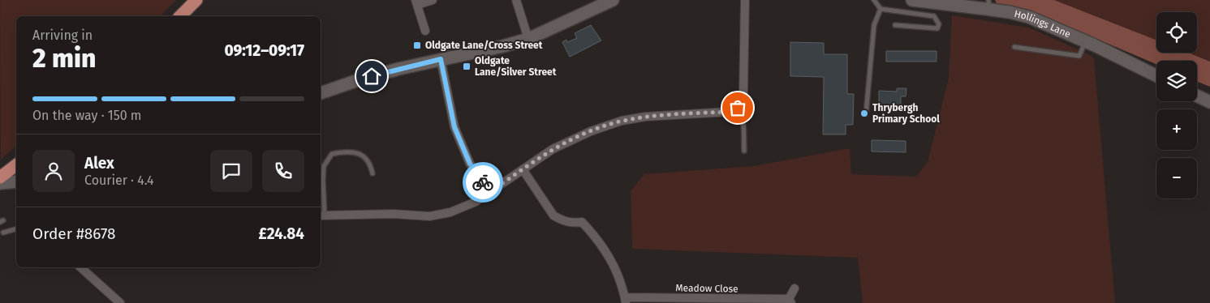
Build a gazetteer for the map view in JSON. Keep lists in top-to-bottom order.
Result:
{
  "streets": {
    "street": ["Hollings Lane", "Meadow Close"]
  },
  "places": {
    "transit": ["Oldgate Lane/Cross Street", "Oldgate Lane/Silver Street"],
    "other": ["Thrybergh Primary School"]
  },
  "page": {
    "map_buttons": ["+", "−"],
    "heading": ["2 min", "Arriving in", "09:12–09:17"],
    "panel": [
      "Alex",
      "Courier · 4.4",
      "Order #8678",
      "£24.84"
    ],
    "bar": "On the way · 150 m"
  }
}
